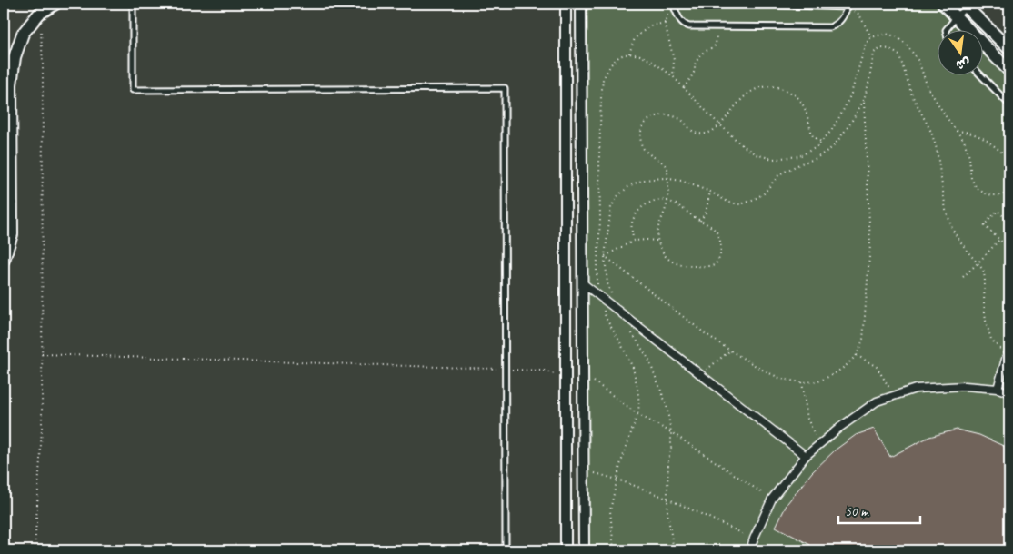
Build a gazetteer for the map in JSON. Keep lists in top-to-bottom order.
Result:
{
  "scale_bar": "50 m",
  "north": "bottom"
}
